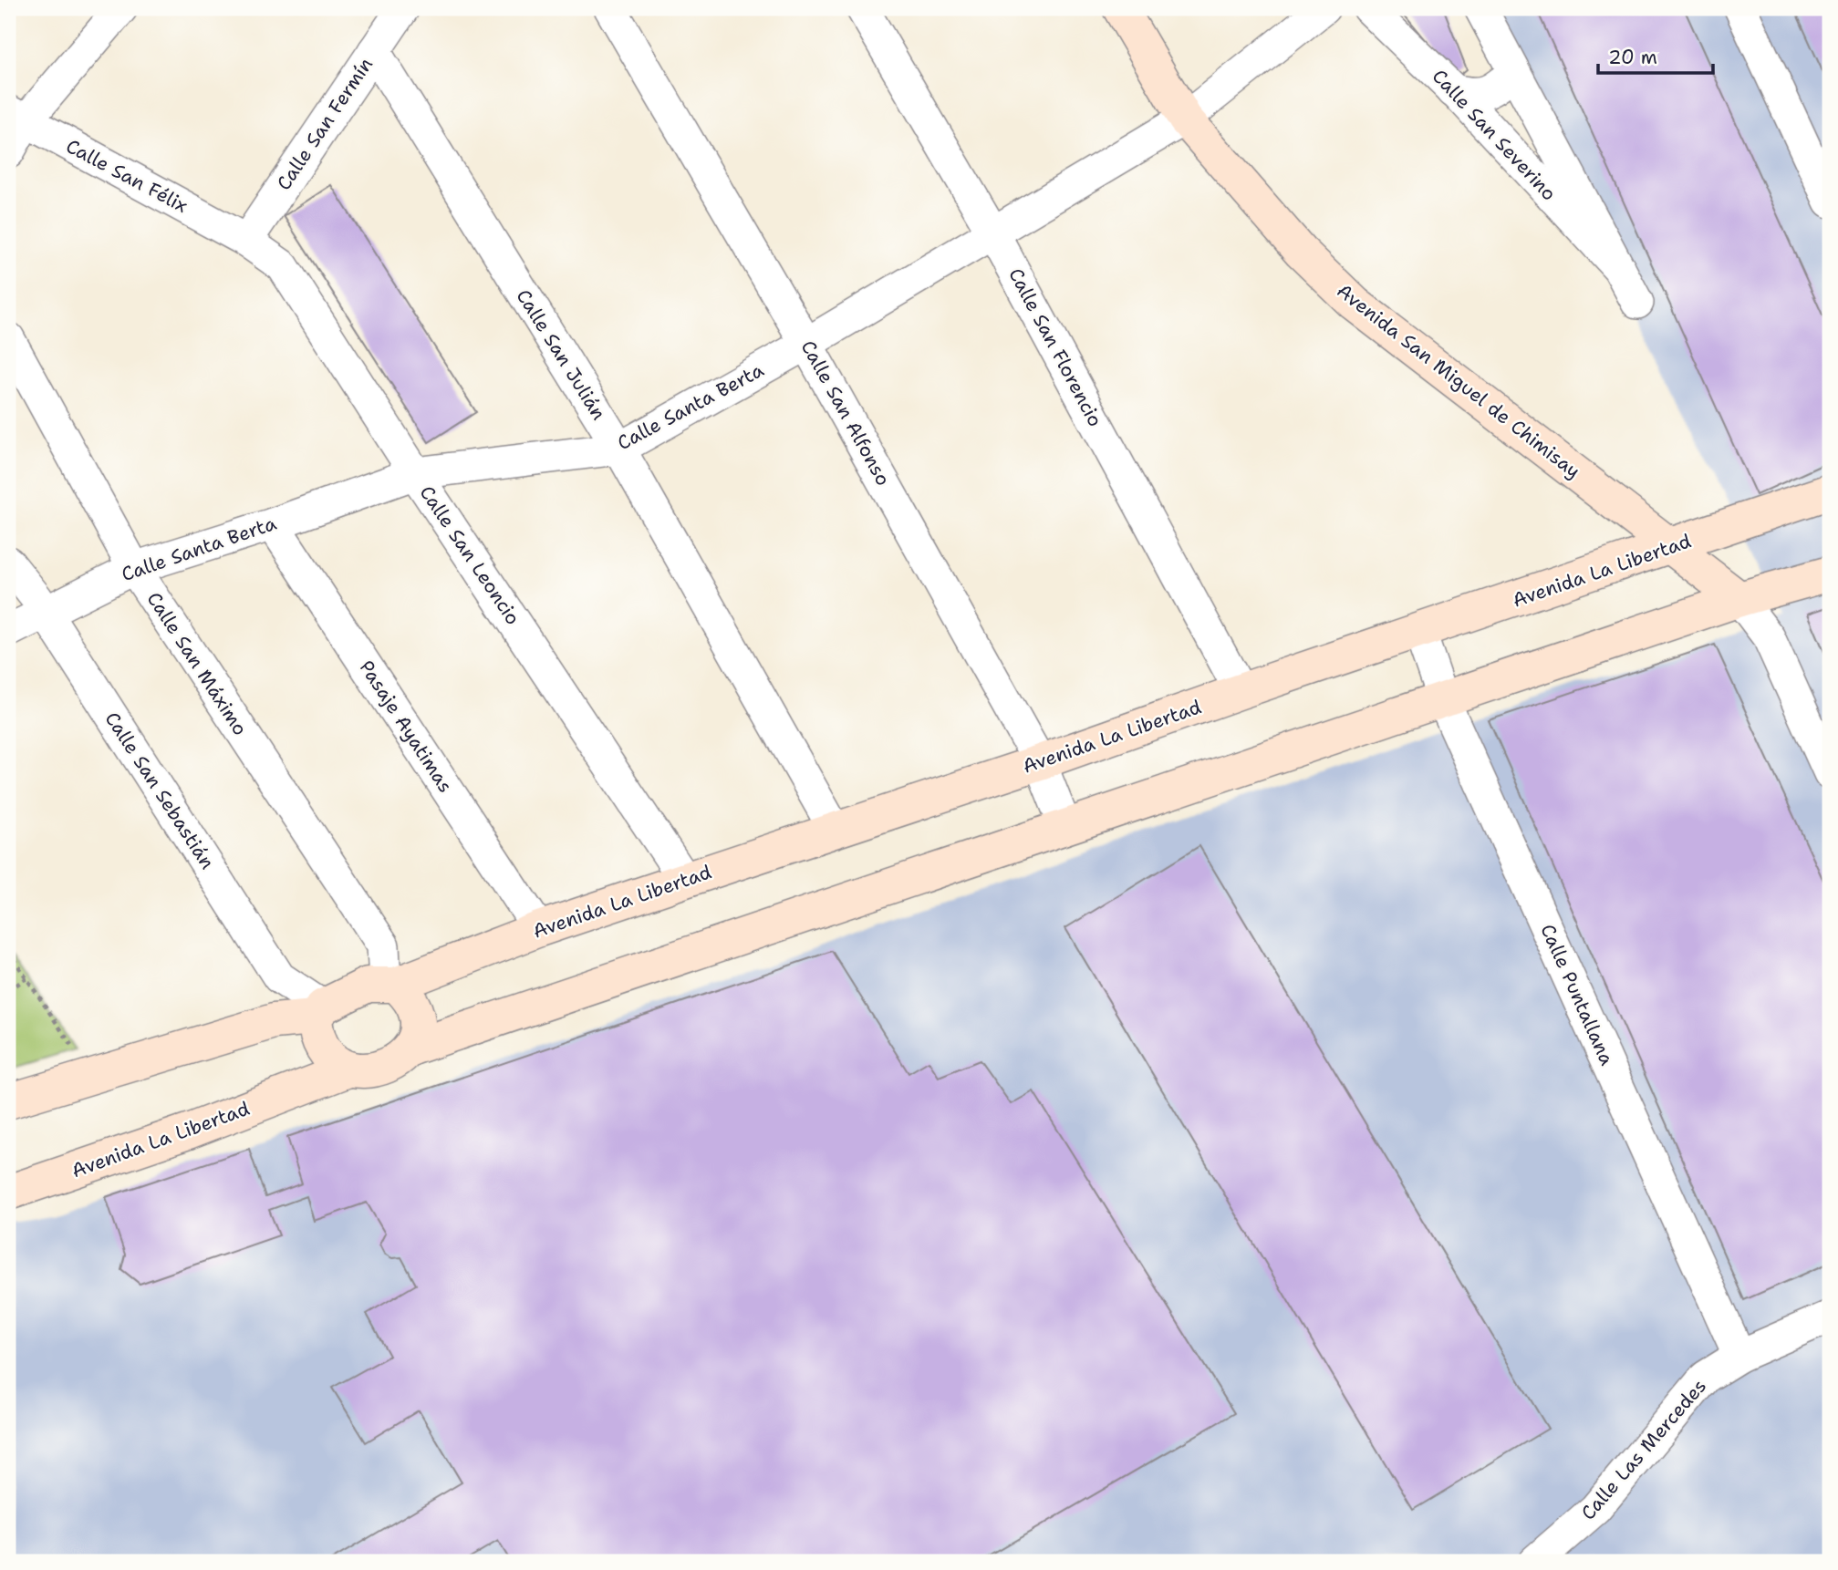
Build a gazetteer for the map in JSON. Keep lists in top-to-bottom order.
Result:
{
  "streets": {
    "street": [
      "Calle San Fermín",
      "Calle San Severino",
      "Calle San Félix",
      "Calle San Florencio",
      "Calle San Julián",
      "Avenida San Miguel de Chimisay",
      "Calle Santa Berta",
      "Calle San Alfonso",
      "Calle San Leoncio",
      "Avenida La Libertad",
      "Calle San Máximo",
      "Pasaje Ayatimas",
      "Calle San Sebastián",
      "Calle Puntallana",
      "Calle Las Mercedes"
    ]
  },
  "crossings": [
    ["Calle San Fermín", "Calle San Félix"],
    ["Calle San Fermín", "Calle San Julián"],
    ["Calle San Fermín", "Calle San Leoncio"],
    ["Calle San Félix", "Calle San Leoncio"],
    ["Calle San Florencio", "Calle Santa Berta"],
    ["Calle San Florencio", "Avenida La Libertad"],
    ["Calle San Julián", "Calle Santa Berta"],
    ["Calle San Julián", "Avenida La Libertad"],
    ["Avenida San Miguel de Chimisay", "Calle Santa Berta"],
    ["Avenida San Miguel de Chimisay", "Avenida La Libertad"],
    ["Calle Santa Berta", "Calle San Alfonso"],
    ["Calle Santa Berta", "Calle San Leoncio"],
    ["Calle Santa Berta", "Calle San Máximo"],
    ["Calle Santa Berta", "Pasaje Ayatimas"],
    ["Calle Santa Berta", "Calle San Sebastián"],
    ["Calle San Alfonso", "Avenida La Libertad"],
    ["Calle San Leoncio", "Avenida La Libertad"],
    ["Avenida La Libertad", "Calle San Máximo"],
    ["Avenida La Libertad", "Pasaje Ayatimas"],
    ["Avenida La Libertad", "Calle San Sebastián"],
    ["Avenida La Libertad", "Calle Puntallana"],
    ["Calle San Máximo", "Calle San Sebastián"],
    ["Calle Puntallana", "Calle Las Mercedes"]
  ],
  "scale_bar": "20 m"
}
